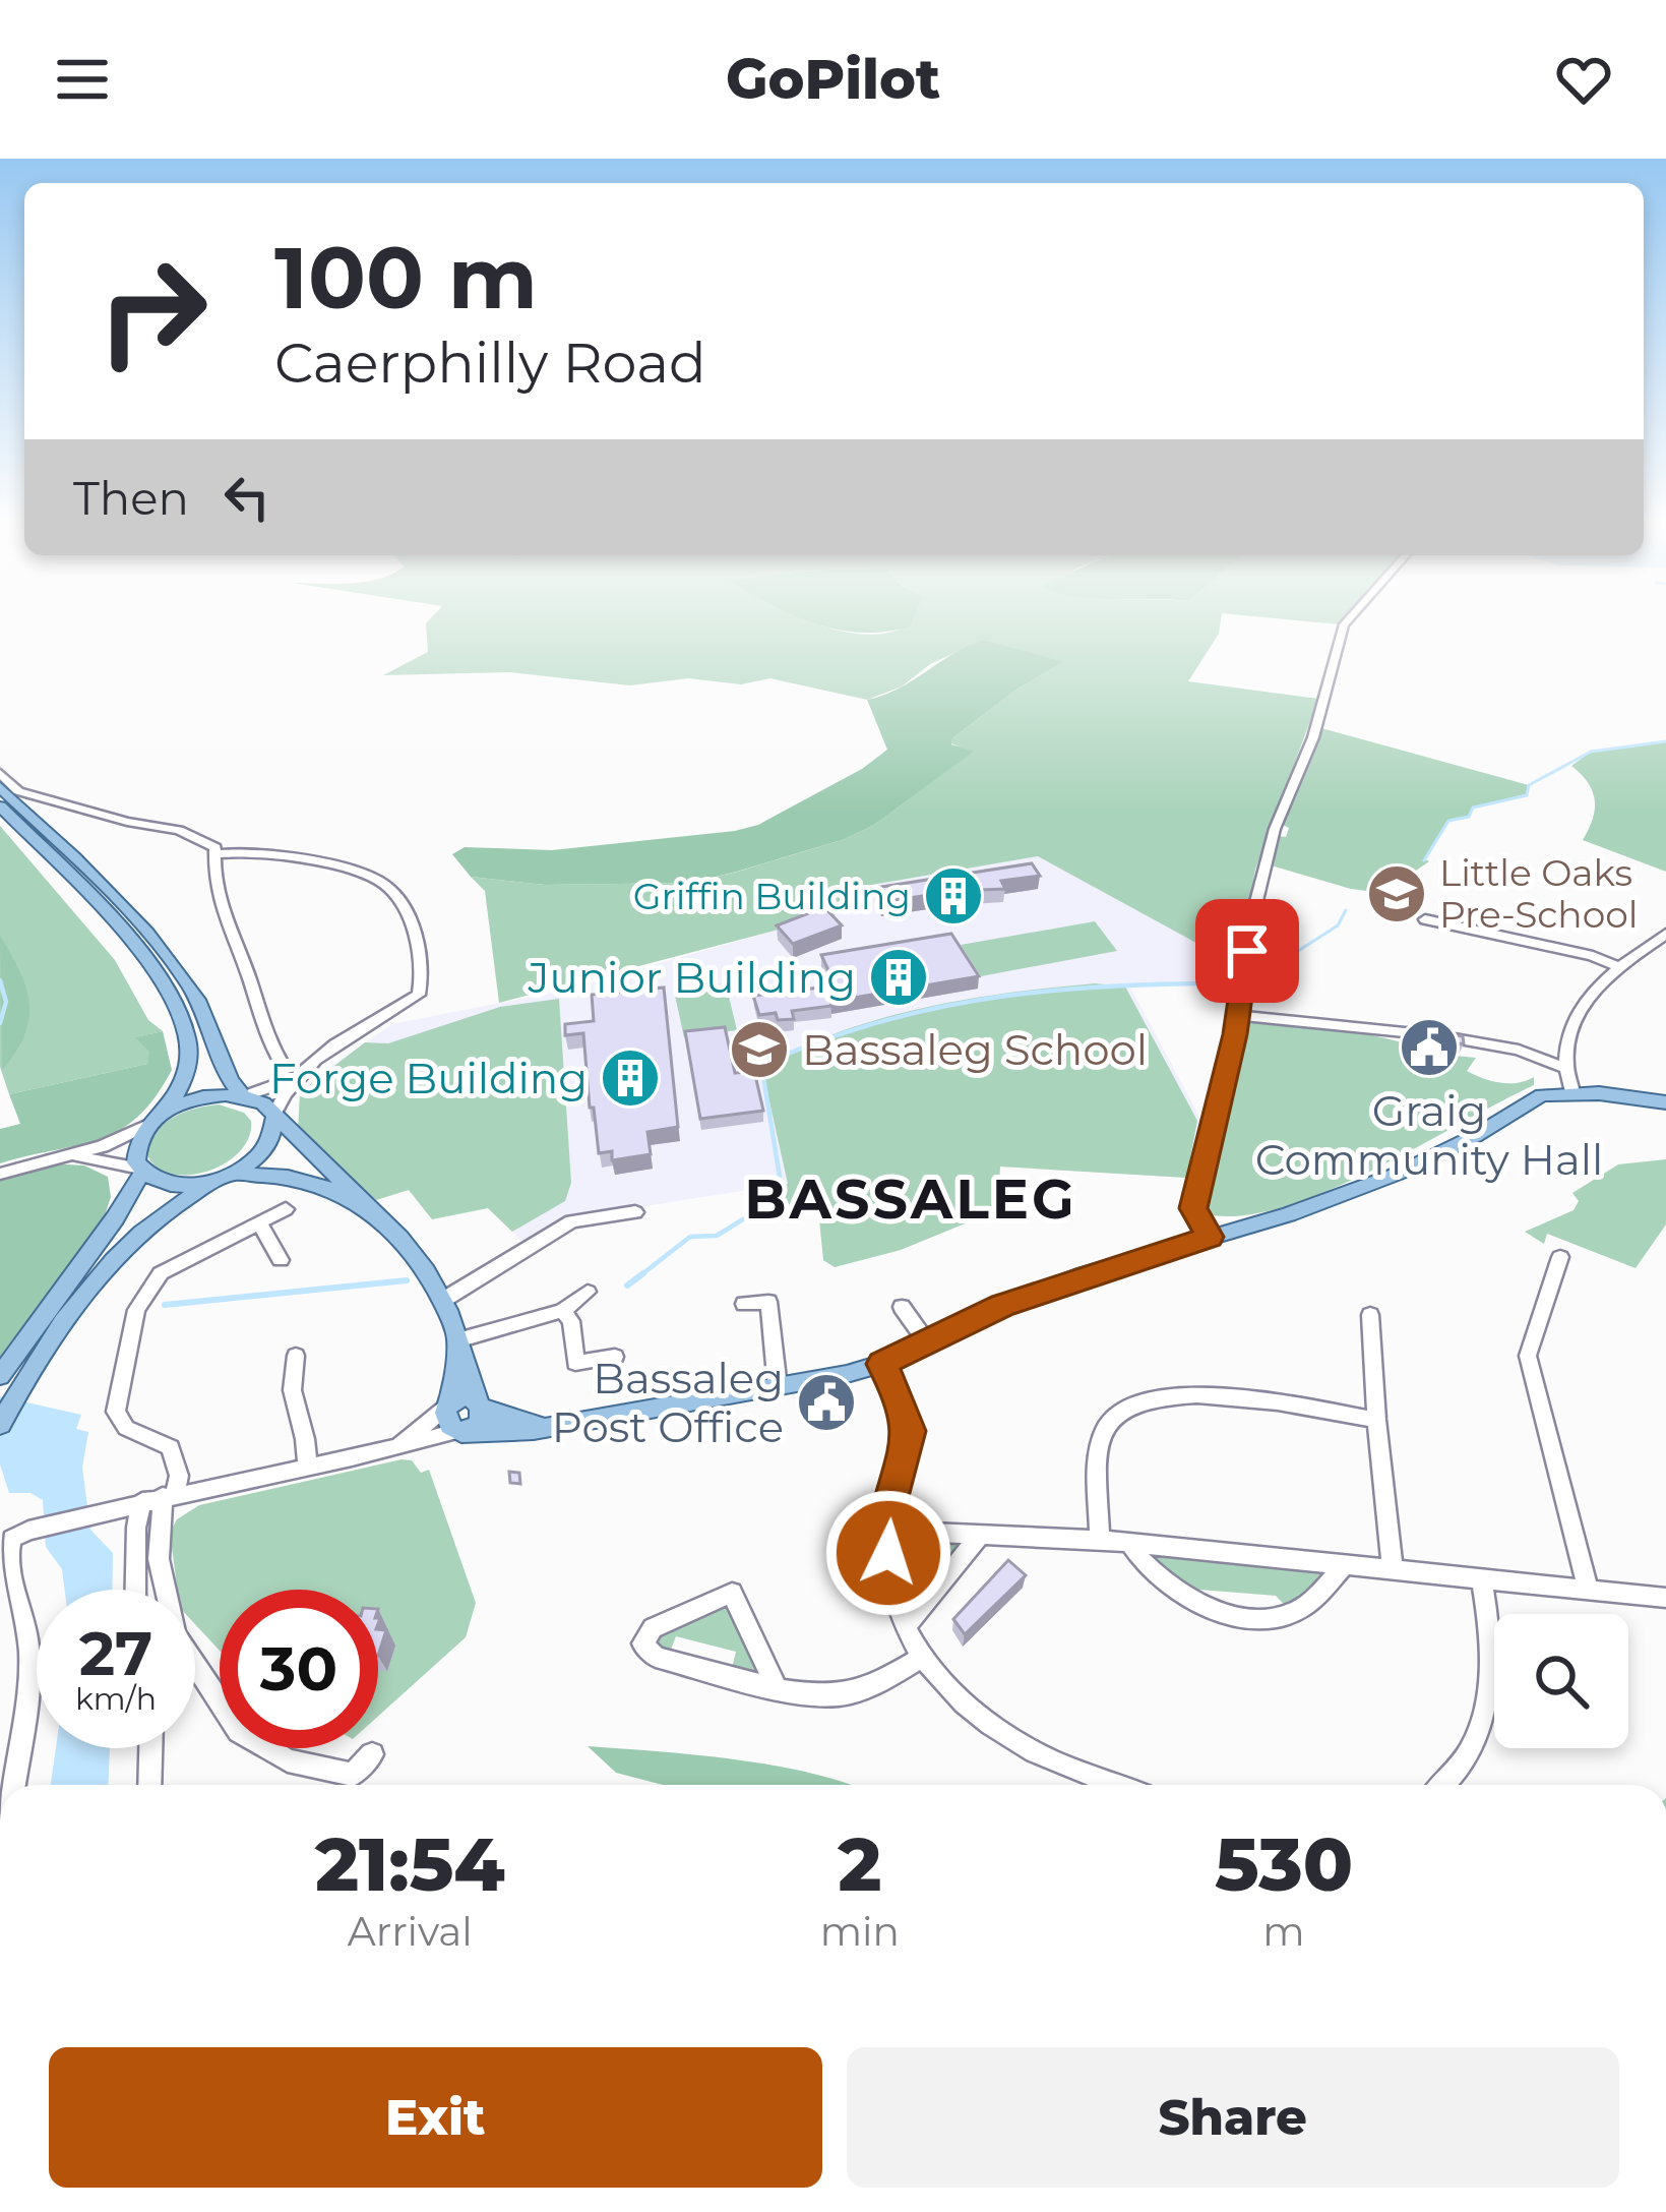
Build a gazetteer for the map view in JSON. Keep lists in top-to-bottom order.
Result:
{
  "districts": ["BASSALEG"],
  "places": {
    "school or university": ["Little Oaks Pre-School", "Bassaleg School"],
    "building": ["Griffin Building", "Junior Building", "Forge Building"],
    "public building": ["Graig Community Hall", "Bassaleg Post Office"]
  },
  "page": {
    "header": "GoPilot",
    "turn": ["100 m", "Caerphilly Road"],
    "then": "Then",
    "speed": "27 km/h",
    "limit": "30",
    "eta": [
      "21:54",
      "Arrival",
      "2",
      "min",
      "530",
      "m"
    ],
    "buttons": ["Exit", "Share"]
  }
}
